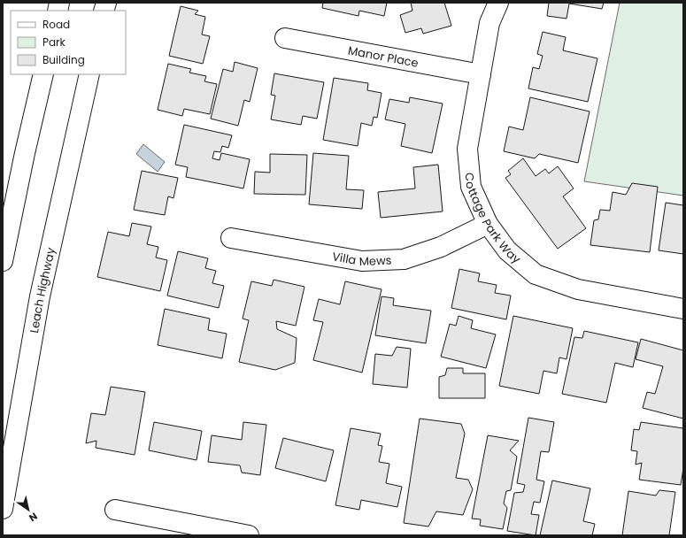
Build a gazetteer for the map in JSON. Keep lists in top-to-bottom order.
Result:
{
  "streets": {
    "main road": [
      "Manor Place",
      "Cottage Park Way",
      "Villa Mews",
      "Leach Highway"
    ]
  },
  "crossings": [
    ["Manor Place", "Cottage Park Way"],
    ["Cottage Park Way", "Villa Mews"]
  ],
  "legend": ["Road", "Park", "Building"],
  "north": "bottom right"
}
